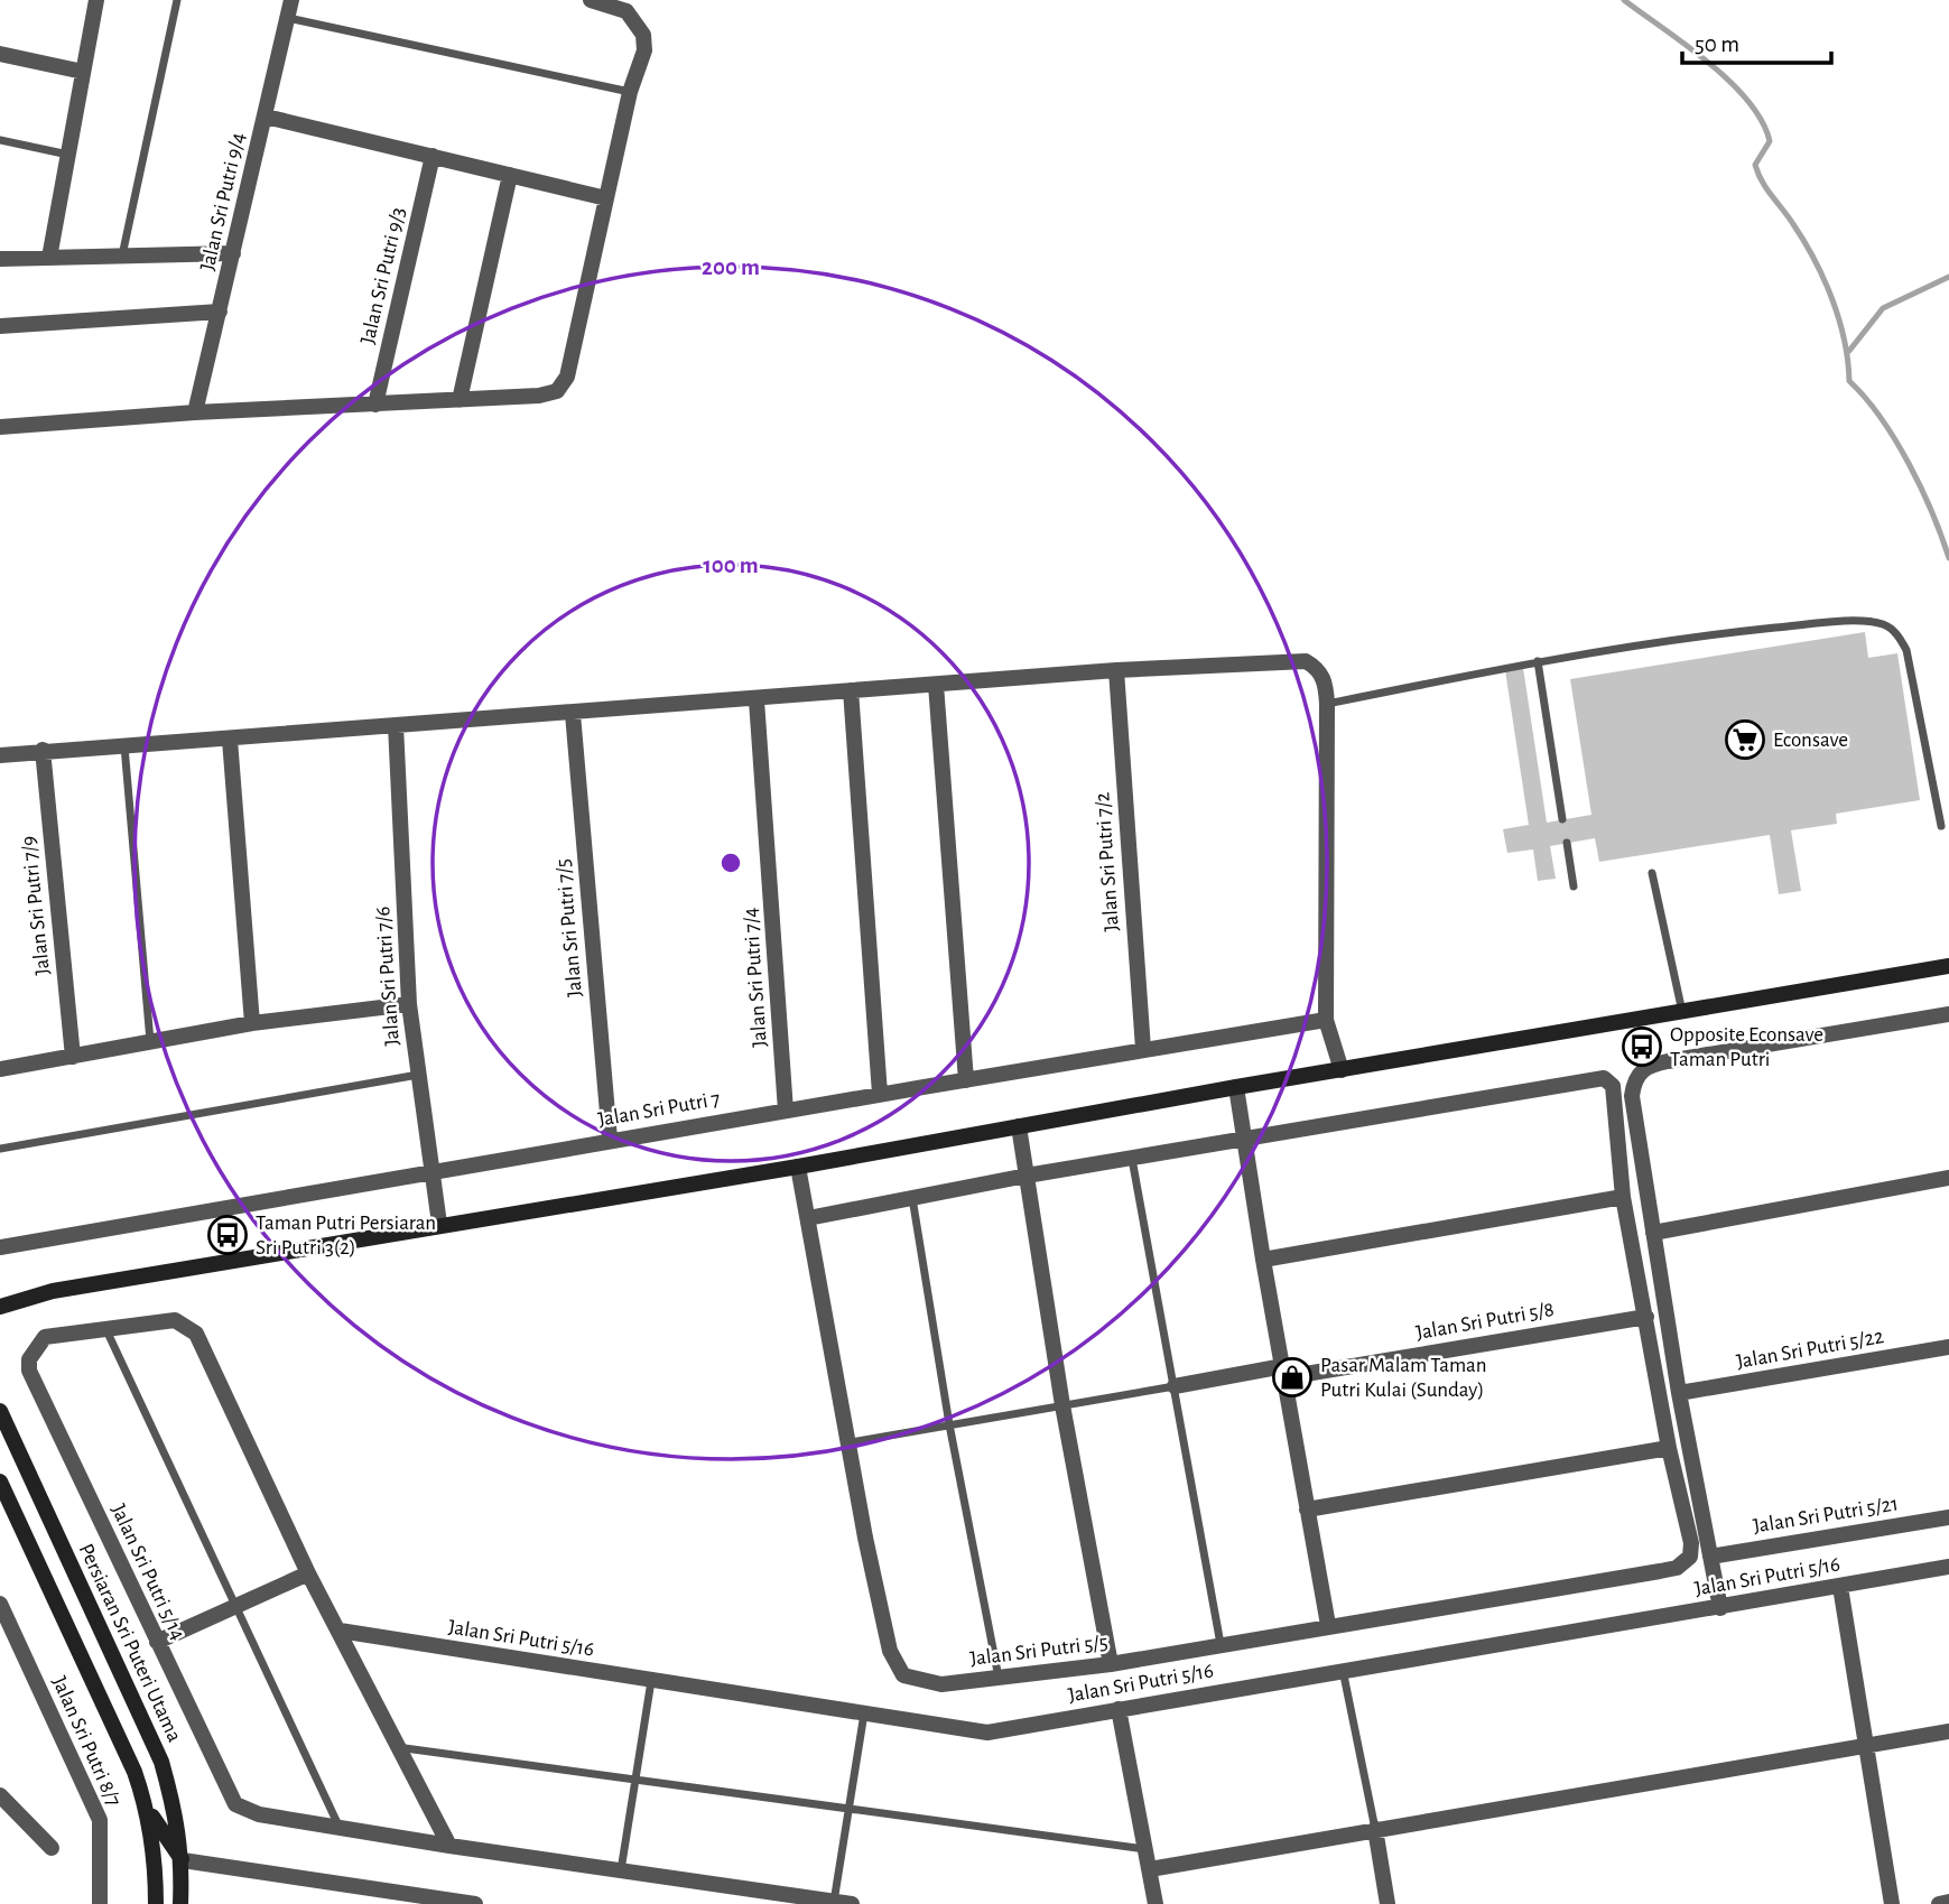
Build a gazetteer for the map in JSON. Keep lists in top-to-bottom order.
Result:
{
  "streets": {
    "street": [
      "Jalan Sri Putri 9/4",
      "Jalan Sri Putri 9/3",
      "Jalan Sri Putri 7/2",
      "Jalan Sri Putri 7/9",
      "Jalan Sri Putri 7/5",
      "Jalan Sri Putri 7/6",
      "Jalan Sri Putri 7/4",
      "Jalan Sri Putri 7",
      "Jalan Sri Putri 5/8",
      "Jalan Sri Putri 5/22",
      "Jalan Sri Putri 5/21",
      "Jalan Sri Putri 5/14",
      "Jalan Sri Putri 5/16",
      "Persiaran Sri Puteri Utama",
      "Jalan Sri Putri 5/5",
      "Jalan Sri Putri 8/7"
    ]
  },
  "crossings": [
    ["Jalan Sri Putri 7/2", "Jalan Sri Putri 7"],
    ["Jalan Sri Putri 7/5", "Jalan Sri Putri 7"],
    ["Jalan Sri Putri 7/6", "Jalan Sri Putri 7"],
    ["Jalan Sri Putri 7/4", "Jalan Sri Putri 7"]
  ],
  "places": {
    "supermarket": ["Econsave"],
    "bus stop": ["Opposite Econsave Taman Putri", "Taman Putri Persiaran Sri Putri 3(2)"],
    "shop": ["Pasar Malam Taman Putri Kulai (Sunday)"]
  },
  "scale_bar": "50 m",
  "rings": ["200 m", "100 m"]
}
